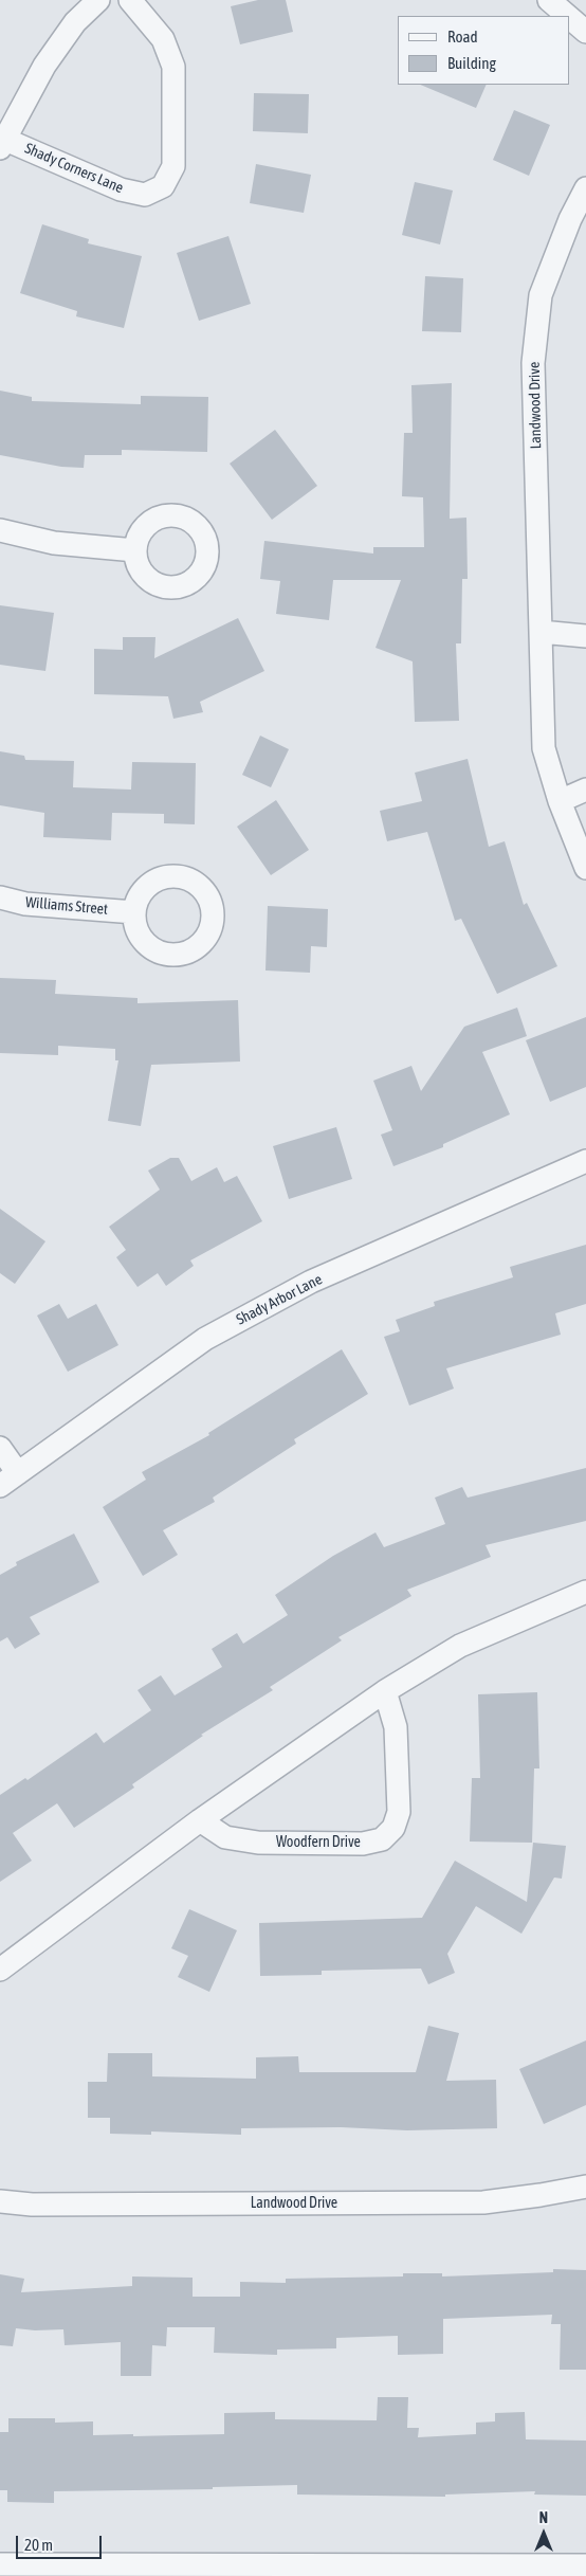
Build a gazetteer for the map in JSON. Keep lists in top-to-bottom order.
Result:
{
  "streets": {
    "street": [
      "Shady Corners Lane",
      "Landwood Drive",
      "Williams Street",
      "Shady Arbor Lane",
      "Woodfern Drive"
    ]
  },
  "legend": ["Road", "Building"],
  "scale_bar": "20 m",
  "north": "top"
}
